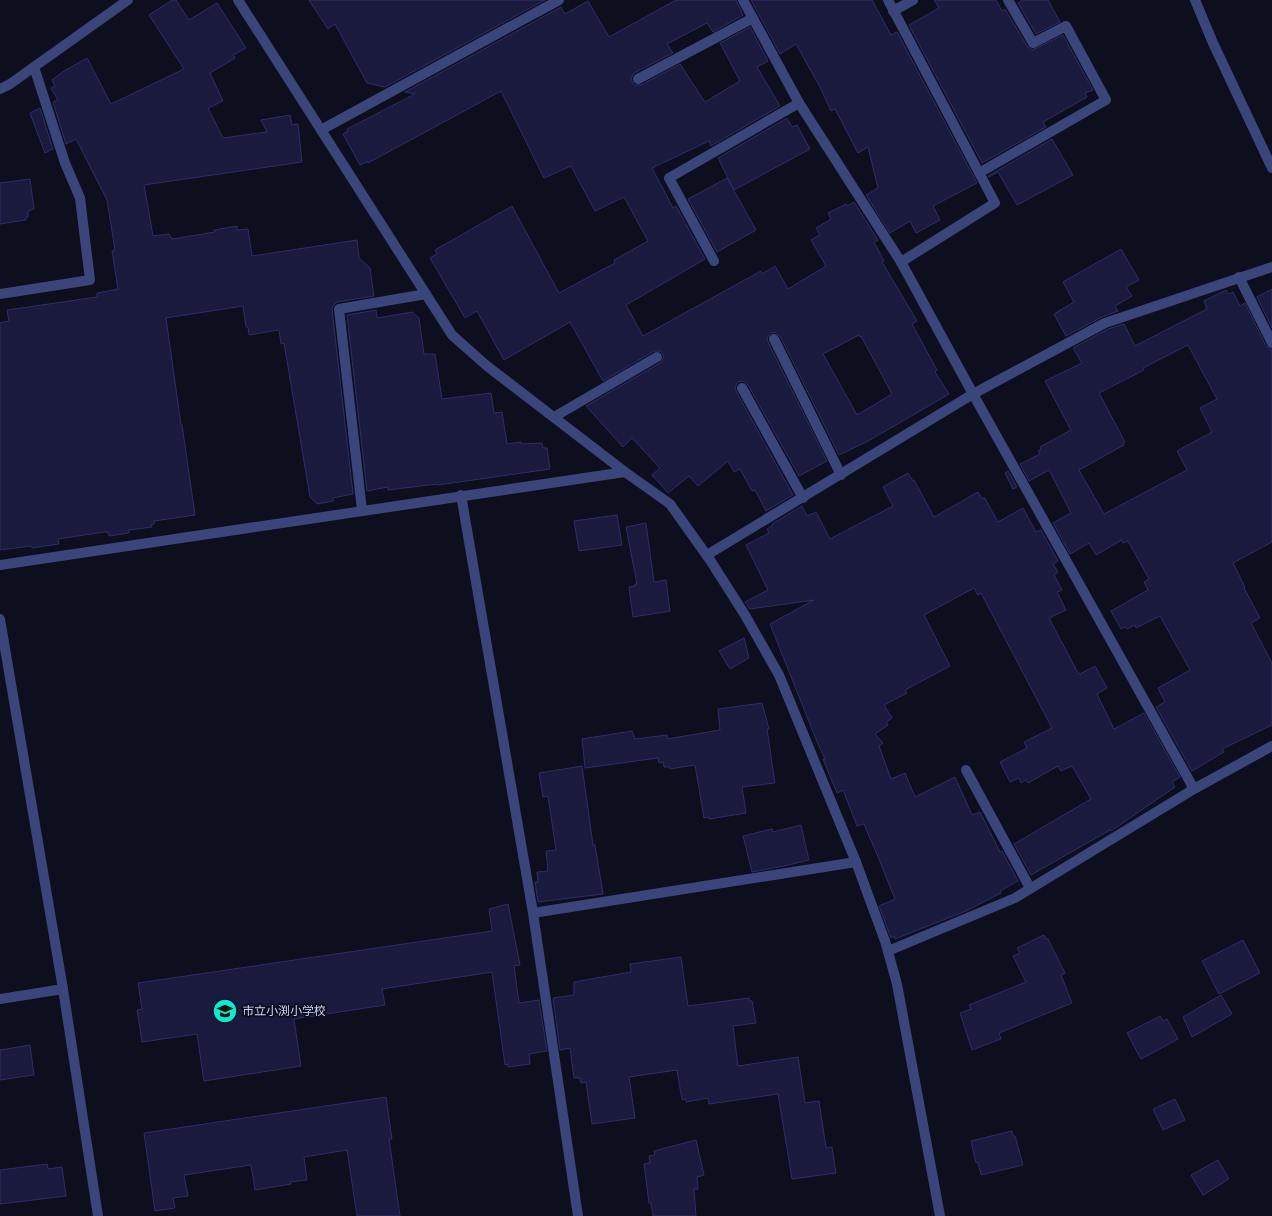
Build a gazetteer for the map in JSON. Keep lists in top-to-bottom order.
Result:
{
  "places": {
    "school or university": ["市立小渕小学校"]
  }
}
